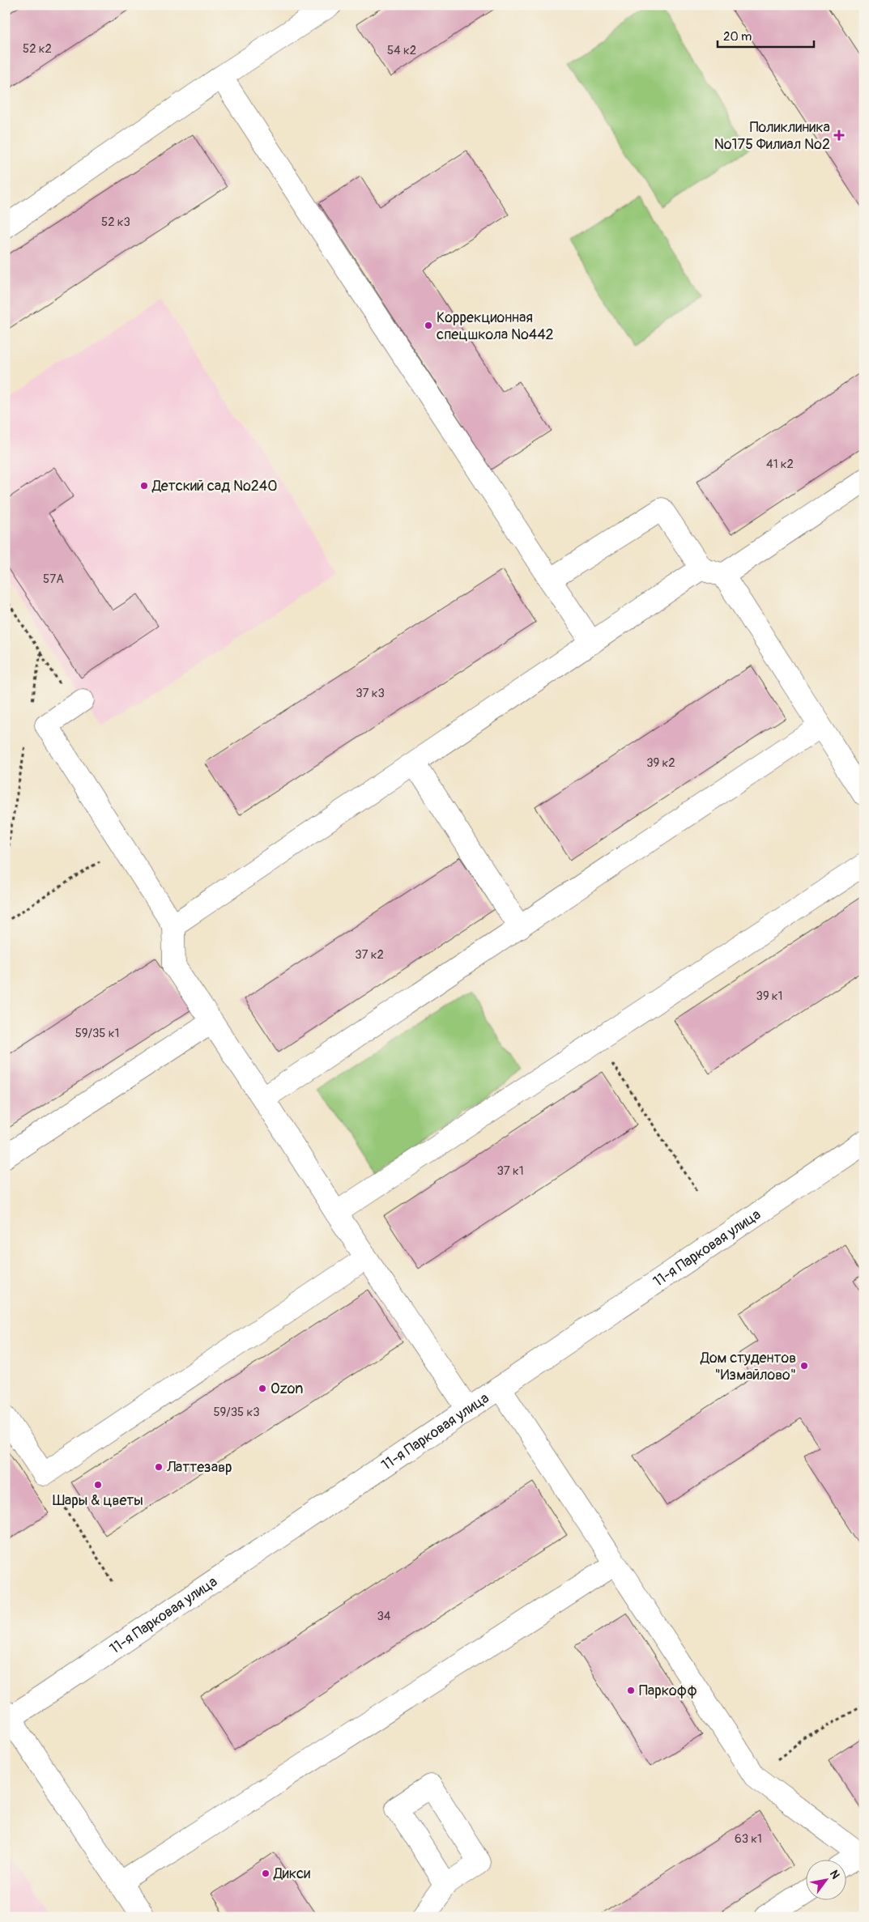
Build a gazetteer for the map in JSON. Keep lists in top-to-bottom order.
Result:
{
  "streets": {
    "street": ["11-я Парковая улица"]
  },
  "places": {
    "health": ["Поликлиника №175 Филиал №2"],
    "other": [
      "Коррекционная спецшкола №442",
      "Детский сад №240",
      "Дом студентов \"Измайлово\"",
      "Ozon",
      "Латтезавр",
      "Шары & цветы",
      "Паркофф",
      "Дикси"
    ]
  },
  "house_numbers": [
    "52 к2",
    "54 к2",
    "52 к3",
    "41 к2",
    "57А",
    "37 к3",
    "39 к2",
    "37 к2",
    "39 к1",
    "59/35 к1",
    "37 к1",
    "59/35 к3",
    "34",
    "63 к1"
  ],
  "scale_bar": "20 m",
  "north": "top right"
}
